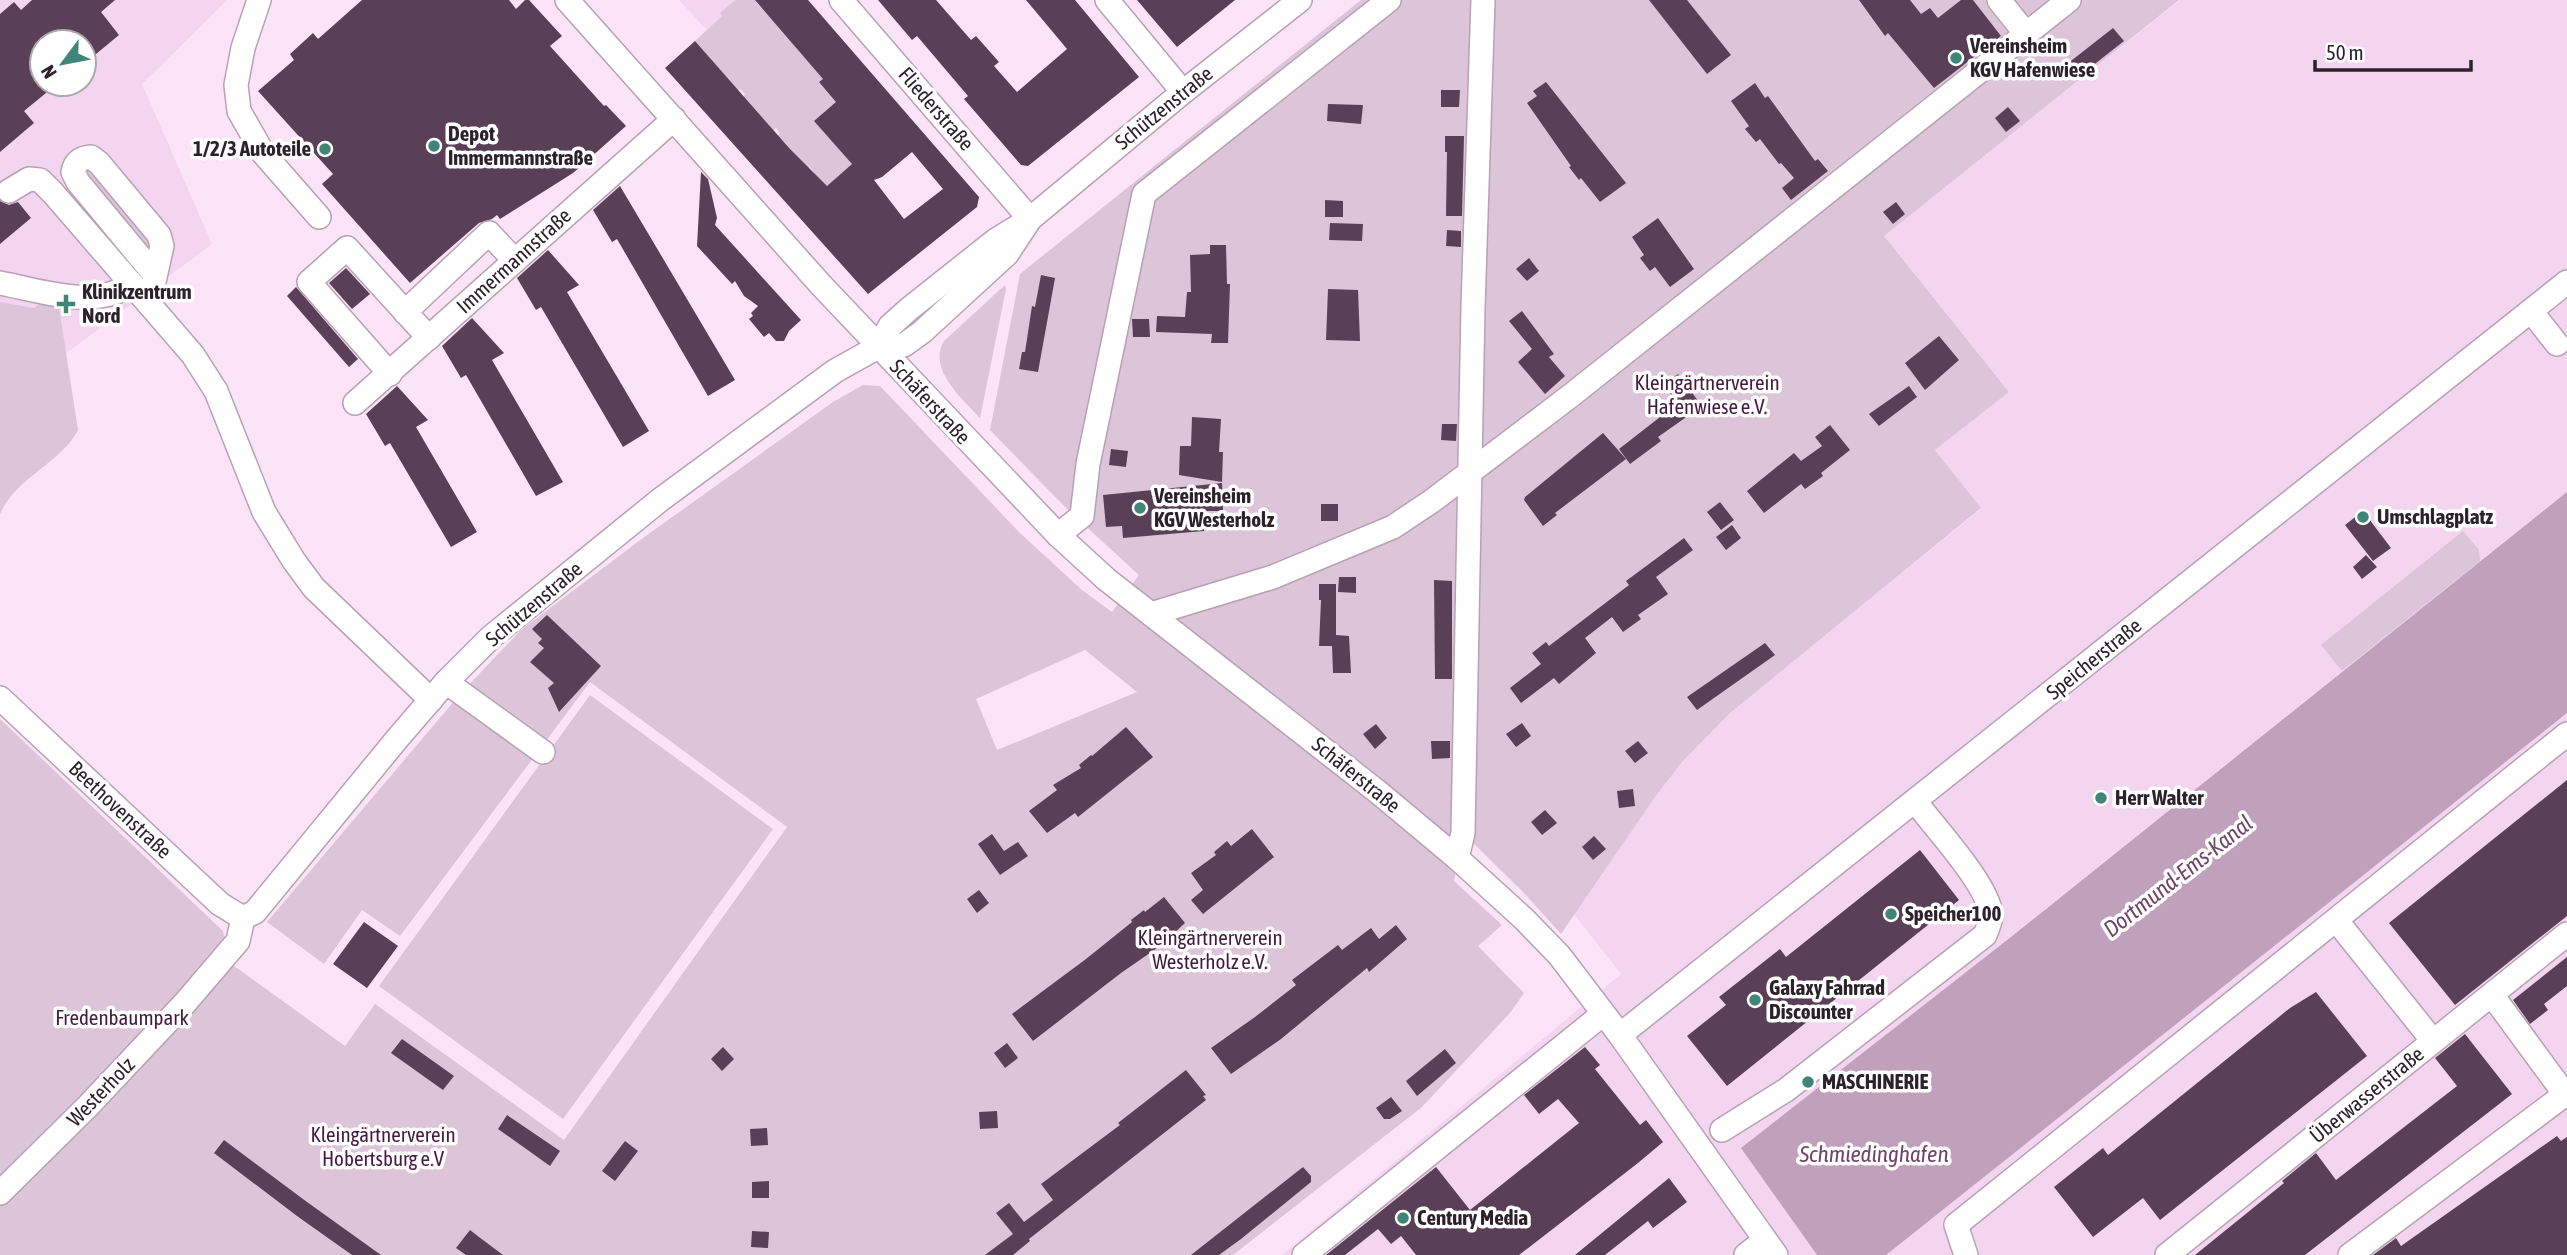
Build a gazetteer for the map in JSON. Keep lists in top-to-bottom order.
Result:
{
  "streets": {
    "street": [
      "Schützenstraße",
      "Fliederstraße",
      "Immermannstraße",
      "Schäferstraße",
      "Speicherstraße",
      "Beethovenstraße",
      "Westerholz",
      "Überwasserstraße"
    ]
  },
  "crossings": [
    ["Schützenstraße", "Fliederstraße"],
    ["Schützenstraße", "Schäferstraße"],
    ["Schützenstraße", "Beethovenstraße"],
    ["Schützenstraße", "Westerholz"],
    ["Schäferstraße", "Speicherstraße"],
    ["Beethovenstraße", "Westerholz"]
  ],
  "water": ["Dortmund-Ems-Kanal", "Schmiedinghafen"],
  "parks": [
    "Kleingärtnerverein Hafenwiese e.V.",
    "Kleingärtnerverein Westerholz e.V.",
    "Fredenbaumpark",
    "Kleingärtnerverein Hobertsburg e.V"
  ],
  "places": {
    "other": [
      "Vereinsheim KGV Hafenwiese",
      "Depot Immermannstraße",
      "1/2/3 Autoteile",
      "Vereinsheim KGV Westerholz",
      "Umschlagplatz",
      "Herr Walter",
      "Speicher100",
      "Galaxy Fahrrad Discounter",
      "MASCHINERIE",
      "Century Media"
    ],
    "health": ["Klinikzentrum Nord"]
  },
  "scale_bar": "50 m",
  "north": "bottom left"
}
